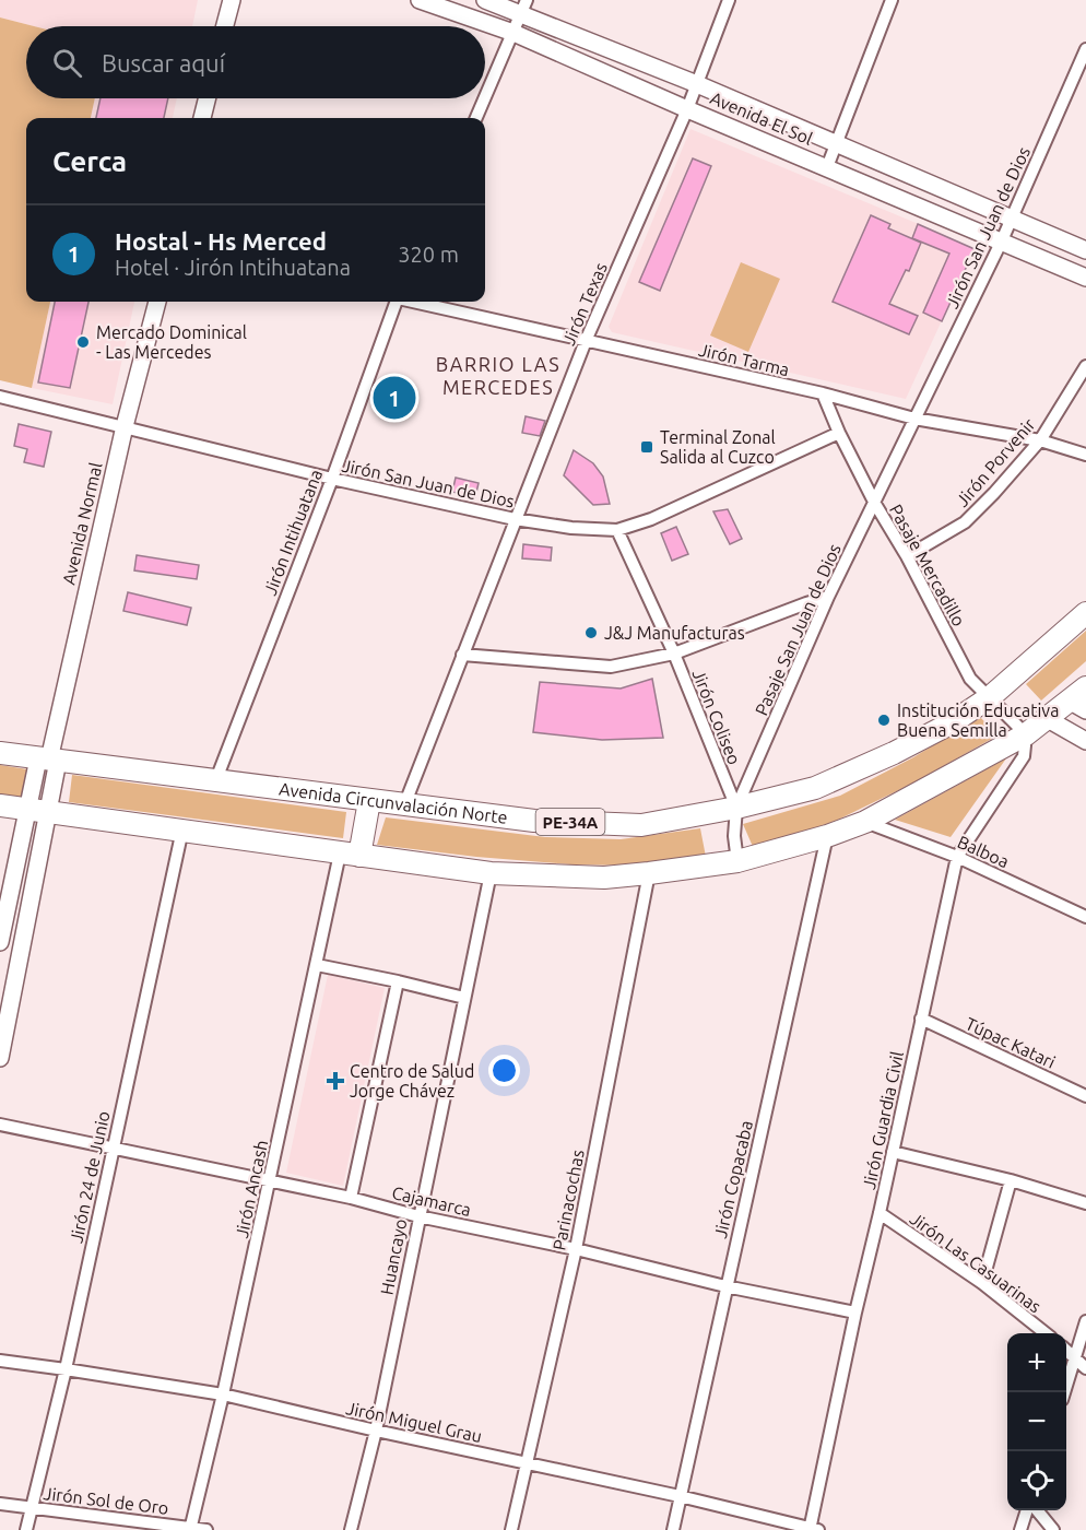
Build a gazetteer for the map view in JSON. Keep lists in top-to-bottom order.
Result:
{
  "streets": {
    "highway": ["Avenida Circunvalación Norte", "PE-34A"],
    "street": [
      "Avenida El Sol",
      "Jirón San Juan de Dios",
      "Jirón Texas",
      "Jirón Tarma",
      "Jirón Porvenir",
      "Avenida Normal",
      "Jirón Intihuatana",
      "Pasaje Mercadillo",
      "Pasaje San Juan de Dios",
      "Jirón Coliseo",
      "Balboa",
      "Túpac Katari",
      "Jirón Guardia Civil",
      "Jirón 24 de Junio",
      "Jirón Copacaba",
      "Jirón Ancash",
      "Parinacochas",
      "Cajamarca",
      "Huancayo",
      "Jirón Las Casuarinas",
      "Jirón Miguel Grau",
      "Jirón Sol de Oro"
    ]
  },
  "crossings": [
    ["Avenida El Sol", "Jirón San Juan de Dios"],
    ["Avenida El Sol", "Jirón Texas"],
    ["Jirón San Juan de Dios", "Jirón Texas"],
    ["Jirón San Juan de Dios", "Jirón Tarma"],
    ["Jirón San Juan de Dios", "Avenida Normal"],
    ["Jirón San Juan de Dios", "Jirón Intihuatana"],
    ["Jirón San Juan de Dios", "Pasaje Mercadillo"],
    ["Jirón San Juan de Dios", "Pasaje San Juan de Dios"],
    ["Jirón San Juan de Dios", "Jirón Coliseo"],
    ["Jirón Texas", "Jirón Tarma"],
    ["Jirón Texas", "Avenida Circunvalación Norte"],
    ["Jirón Tarma", "Jirón Porvenir"],
    ["Jirón Tarma", "Pasaje Mercadillo"],
    ["Jirón Tarma", "Pasaje San Juan de Dios"],
    ["Jirón Porvenir", "Pasaje Mercadillo"],
    ["Avenida Normal", "Avenida Circunvalación Norte"],
    ["Jirón Intihuatana", "Avenida Circunvalación Norte"],
    ["Pasaje Mercadillo", "Pasaje San Juan de Dios"],
    ["Pasaje Mercadillo", "Avenida Circunvalación Norte"],
    ["Pasaje Mercadillo", "Jirón Guardia Civil"],
    ["Pasaje San Juan de Dios", "Jirón Coliseo"],
    ["Pasaje San Juan de Dios", "Avenida Circunvalación Norte"],
    ["Jirón Coliseo", "Avenida Circunvalación Norte"],
    ["Balboa", "Jirón Guardia Civil"],
    ["Túpac Katari", "Jirón Guardia Civil"],
    ["Jirón Guardia Civil", "Cajamarca"],
    ["Jirón Guardia Civil", "Jirón Las Casuarinas"],
    ["Jirón Guardia Civil", "Jirón Miguel Grau"],
    ["Jirón 24 de Junio", "Cajamarca"],
    ["Jirón 24 de Junio", "Jirón Miguel Grau"],
    ["Jirón 24 de Junio", "Jirón Sol de Oro"],
    ["Jirón Copacaba", "Cajamarca"],
    ["Jirón Copacaba", "Jirón Miguel Grau"],
    ["Jirón Ancash", "Cajamarca"],
    ["Jirón Ancash", "Jirón Miguel Grau"],
    ["Jirón Ancash", "Jirón Sol de Oro"],
    ["Parinacochas", "Cajamarca"],
    ["Parinacochas", "Jirón Miguel Grau"],
    ["Cajamarca", "Huancayo"],
    ["Huancayo", "Jirón Miguel Grau"]
  ],
  "districts": ["BARRIO LAS MERCEDES"],
  "places": {
    "other": ["Mercado Dominical - Las Mercedes", "J&J Manufacturas", "Institución Educativa Buena Semilla"],
    "transit": ["Terminal Zonal Salida al Cuzco"],
    "health": ["Centro de Salud Jorge Chávez"]
  },
  "page": {
    "search": "Buscar aquí",
    "heading": "Cerca",
    "list": [
      {
        "mark": "1",
        "name": "Hostal - Hs Merced",
        "note": "Hotel · Jirón Intihuatana",
        "value": "320 m"
      }
    ],
    "pins": "1",
    "map_buttons": ["+", "−"]
  }
}
